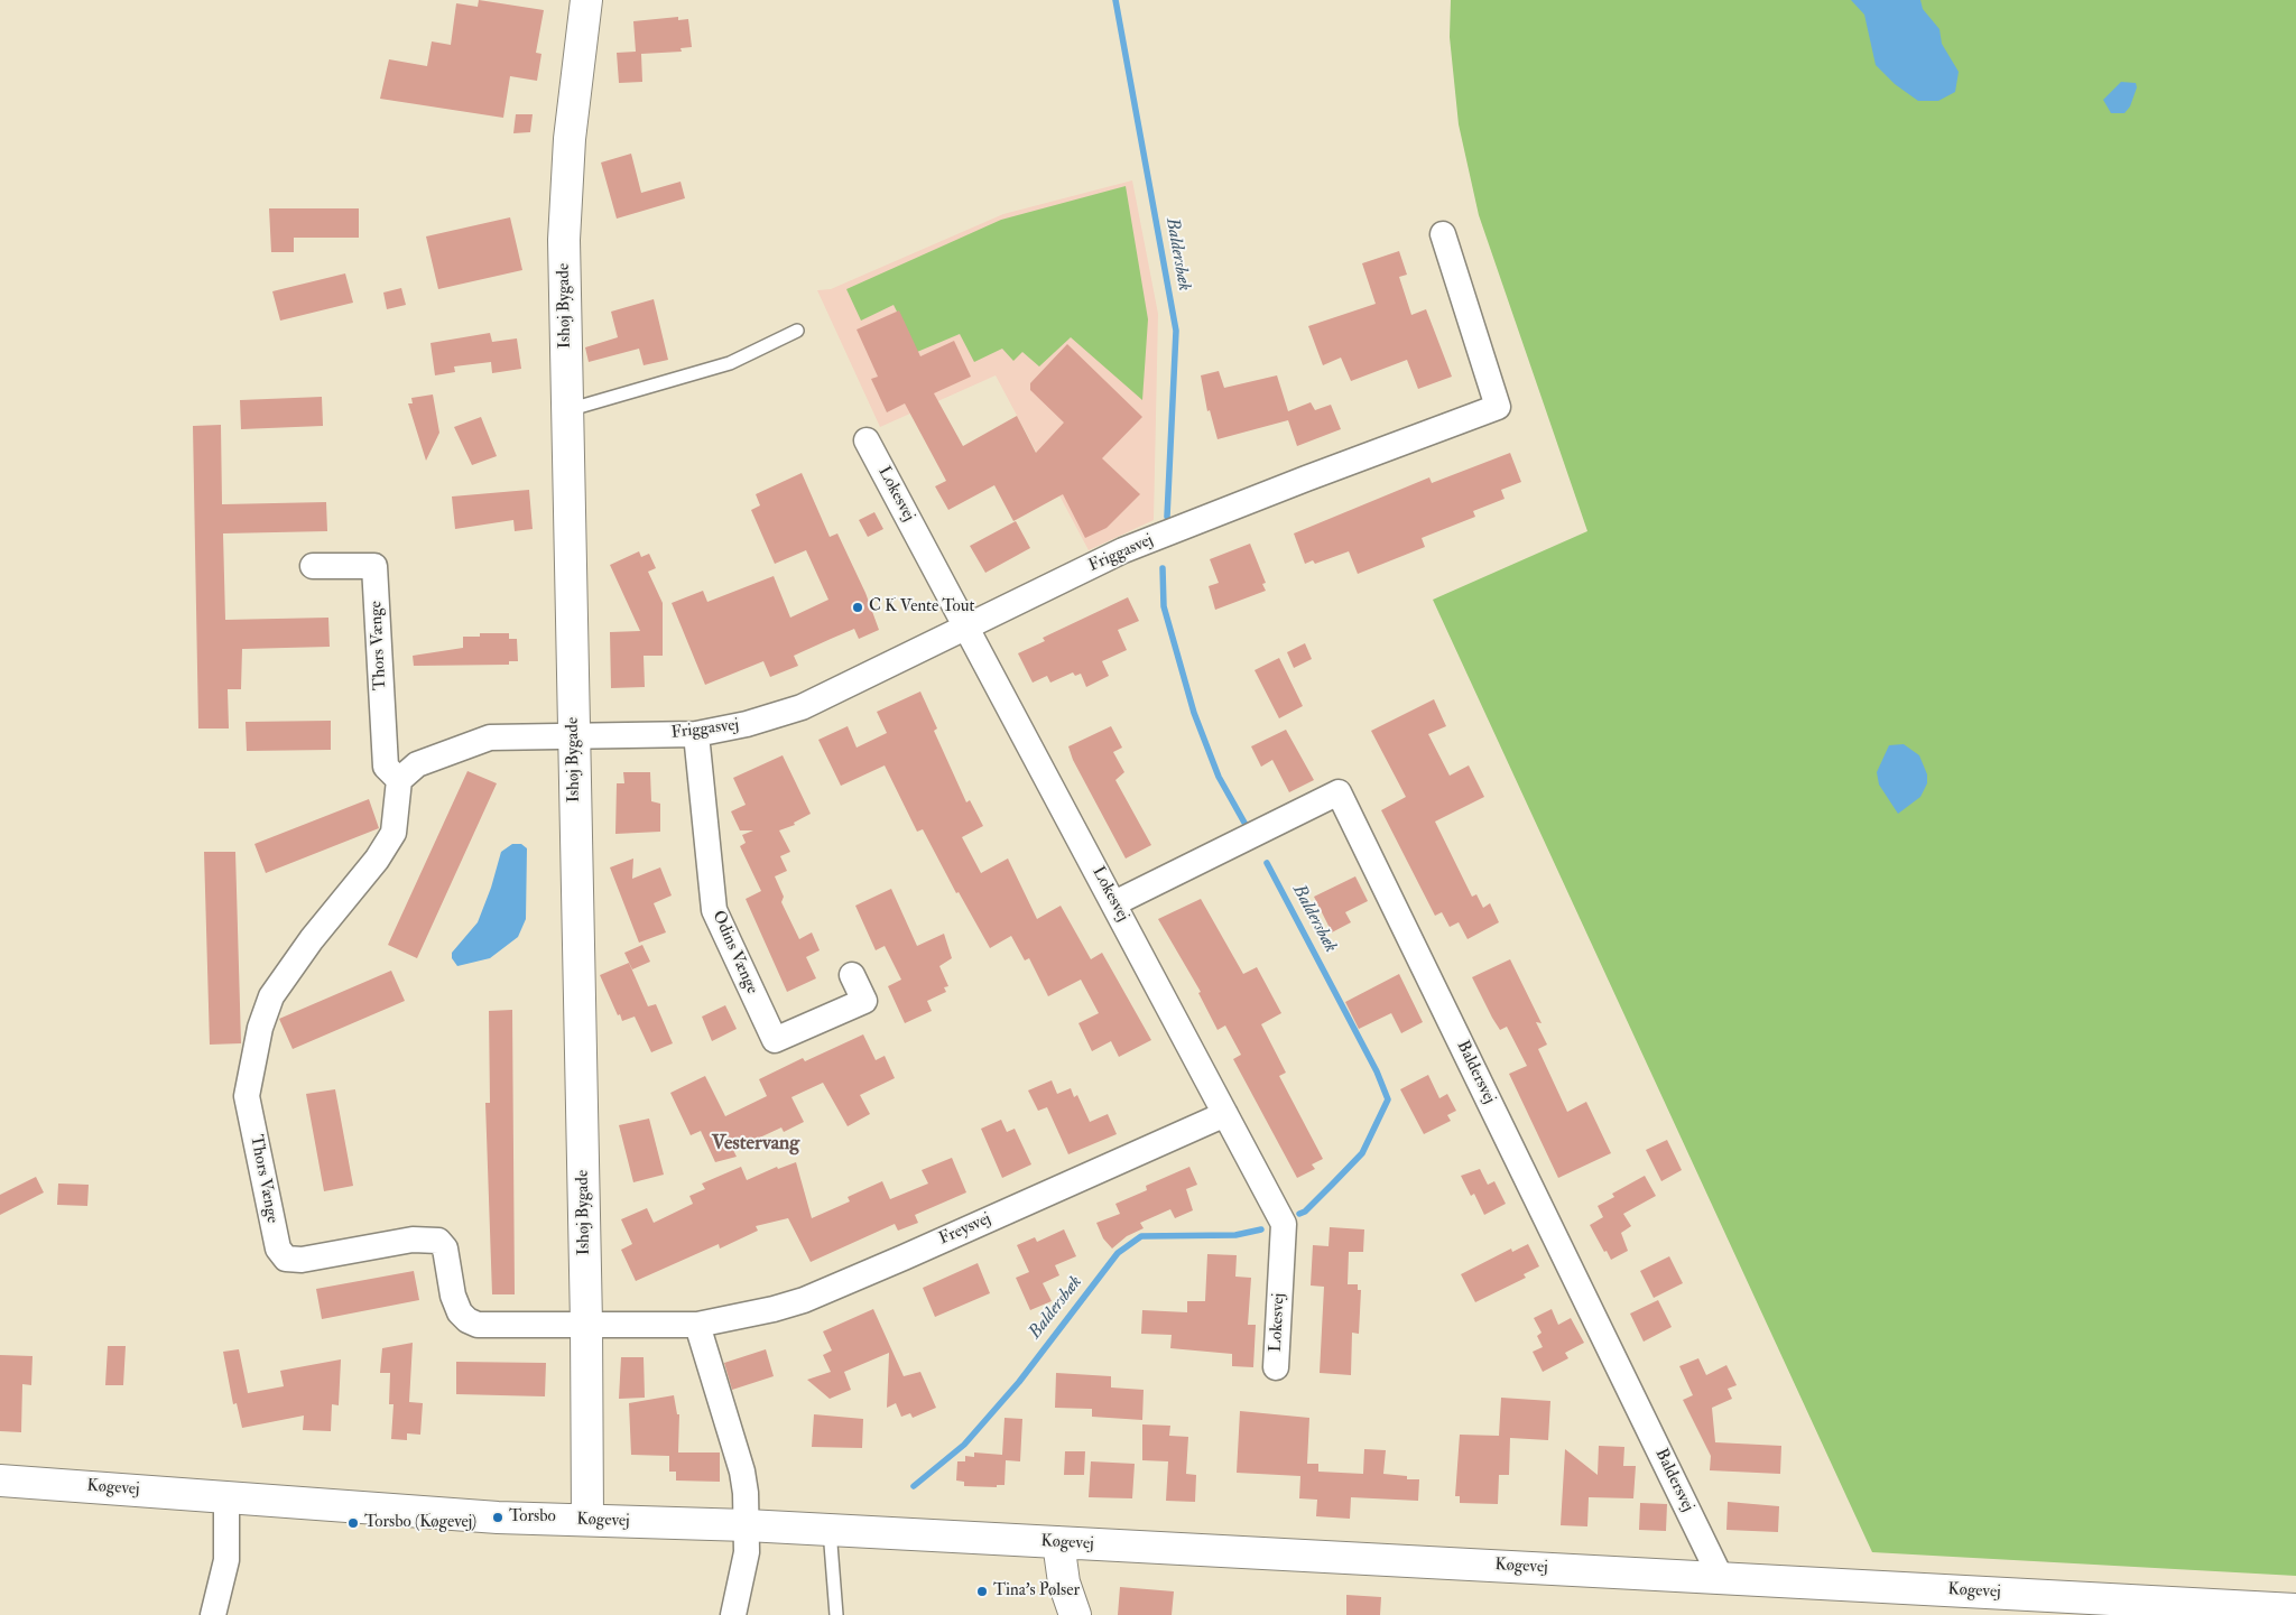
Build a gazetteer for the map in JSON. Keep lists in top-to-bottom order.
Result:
{
  "streets": {
    "street": [
      "Ishøj Bygade",
      "Lokesvej",
      "Friggasvej",
      "Thors Vænge",
      "Odins Vænge",
      "Baldersvej",
      "Freysvej",
      "Køgevej"
    ]
  },
  "crossings": [
    ["Ishøj Bygade", "Friggasvej"],
    ["Ishøj Bygade", "Thors Vænge"],
    ["Ishøj Bygade", "Freysvej"],
    ["Ishøj Bygade", "Køgevej"],
    ["Lokesvej", "Friggasvej"],
    ["Lokesvej", "Baldersvej"],
    ["Lokesvej", "Freysvej"],
    ["Friggasvej", "Odins Vænge"],
    ["Thors Vænge", "Freysvej"],
    ["Baldersvej", "Køgevej"]
  ],
  "districts": ["Vestervang"],
  "water": ["Baldersbæk"],
  "places": [
    "C K Vente Tout",
    "Torsbo",
    "Torsbo (Køgevej)",
    "Tina's Pølser"
  ]
}
